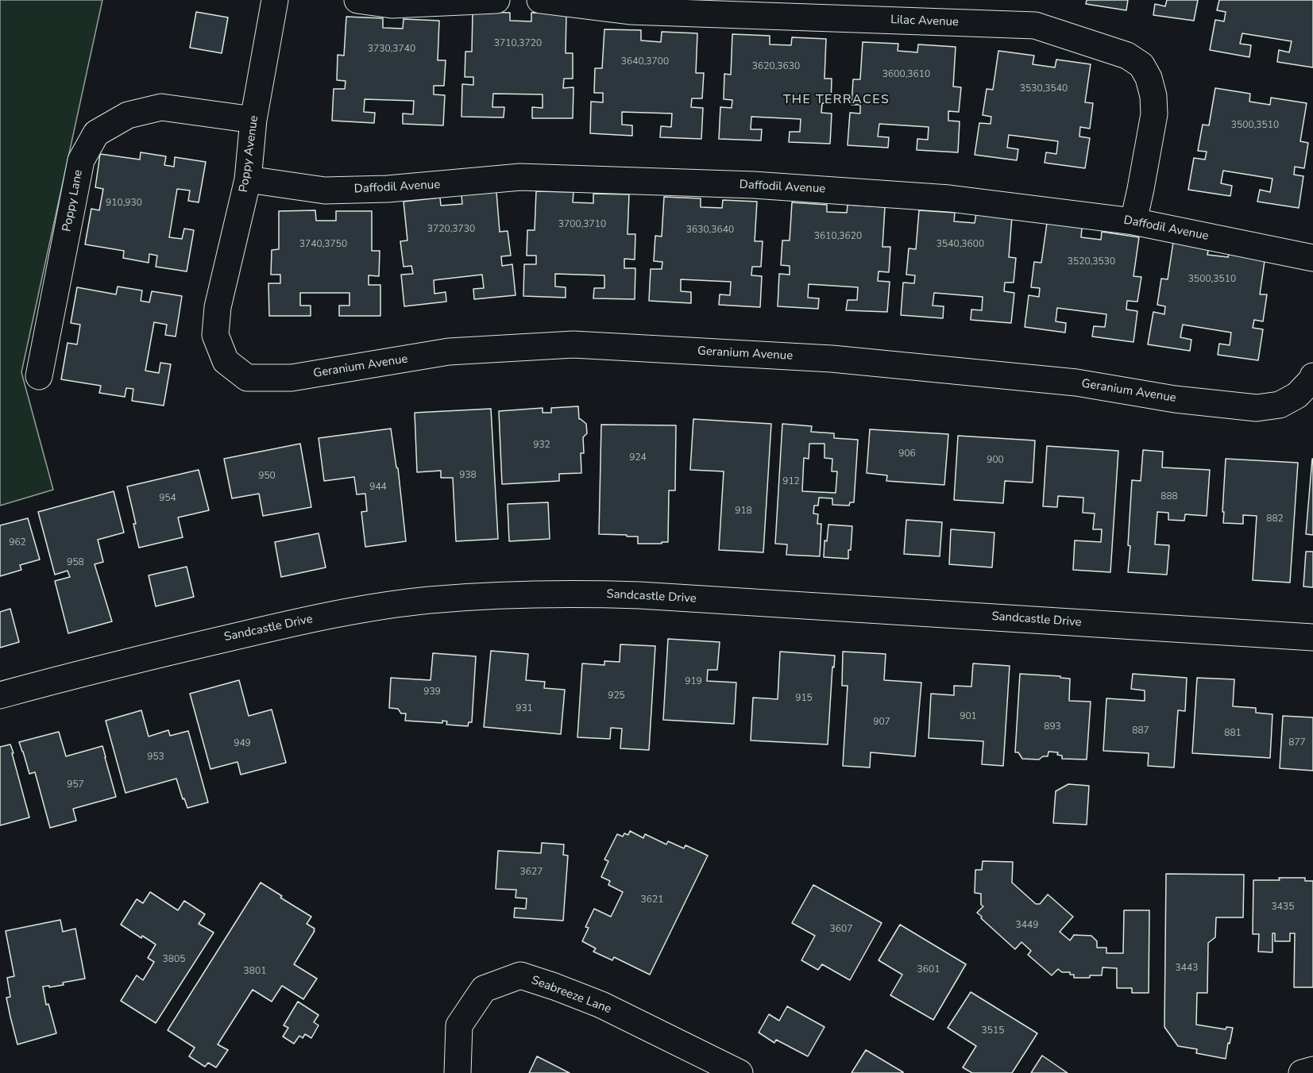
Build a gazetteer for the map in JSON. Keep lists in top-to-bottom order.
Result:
{
  "streets": {
    "street": [
      "Lilac Avenue",
      "Poppy Avenue",
      "Daffodil Avenue",
      "Poppy Lane",
      "Geranium Avenue",
      "Sandcastle Drive",
      "Seabreeze Lane"
    ]
  },
  "crossings": [
    ["Lilac Avenue", "Daffodil Avenue"],
    ["Poppy Avenue", "Daffodil Avenue"],
    ["Poppy Avenue", "Poppy Lane"],
    ["Poppy Avenue", "Geranium Avenue"]
  ],
  "districts": ["THE TERRACES"],
  "house_numbers": [
    "3710,3720",
    "3730,3740",
    "3640,3700",
    "3620,3630",
    "3600,3610",
    "3530,3540",
    "3500,3510",
    "910,930",
    "3700,3710",
    "3720,3730",
    "3630,3640",
    "3610,3620",
    "3740,3750",
    "3540,3600",
    "3520,3530",
    "3500,3510",
    "932",
    "906",
    "924",
    "900",
    "938",
    "950",
    "912",
    "944",
    "888",
    "954",
    "918",
    "882",
    "962",
    "958",
    "919",
    "939",
    "925",
    "915",
    "931",
    "901",
    "907",
    "893",
    "887",
    "881",
    "877",
    "949",
    "953",
    "957",
    "3627",
    "3621",
    "3435",
    "3449",
    "3607",
    "3805",
    "3443",
    "3601",
    "3801",
    "3515"
  ]
}
